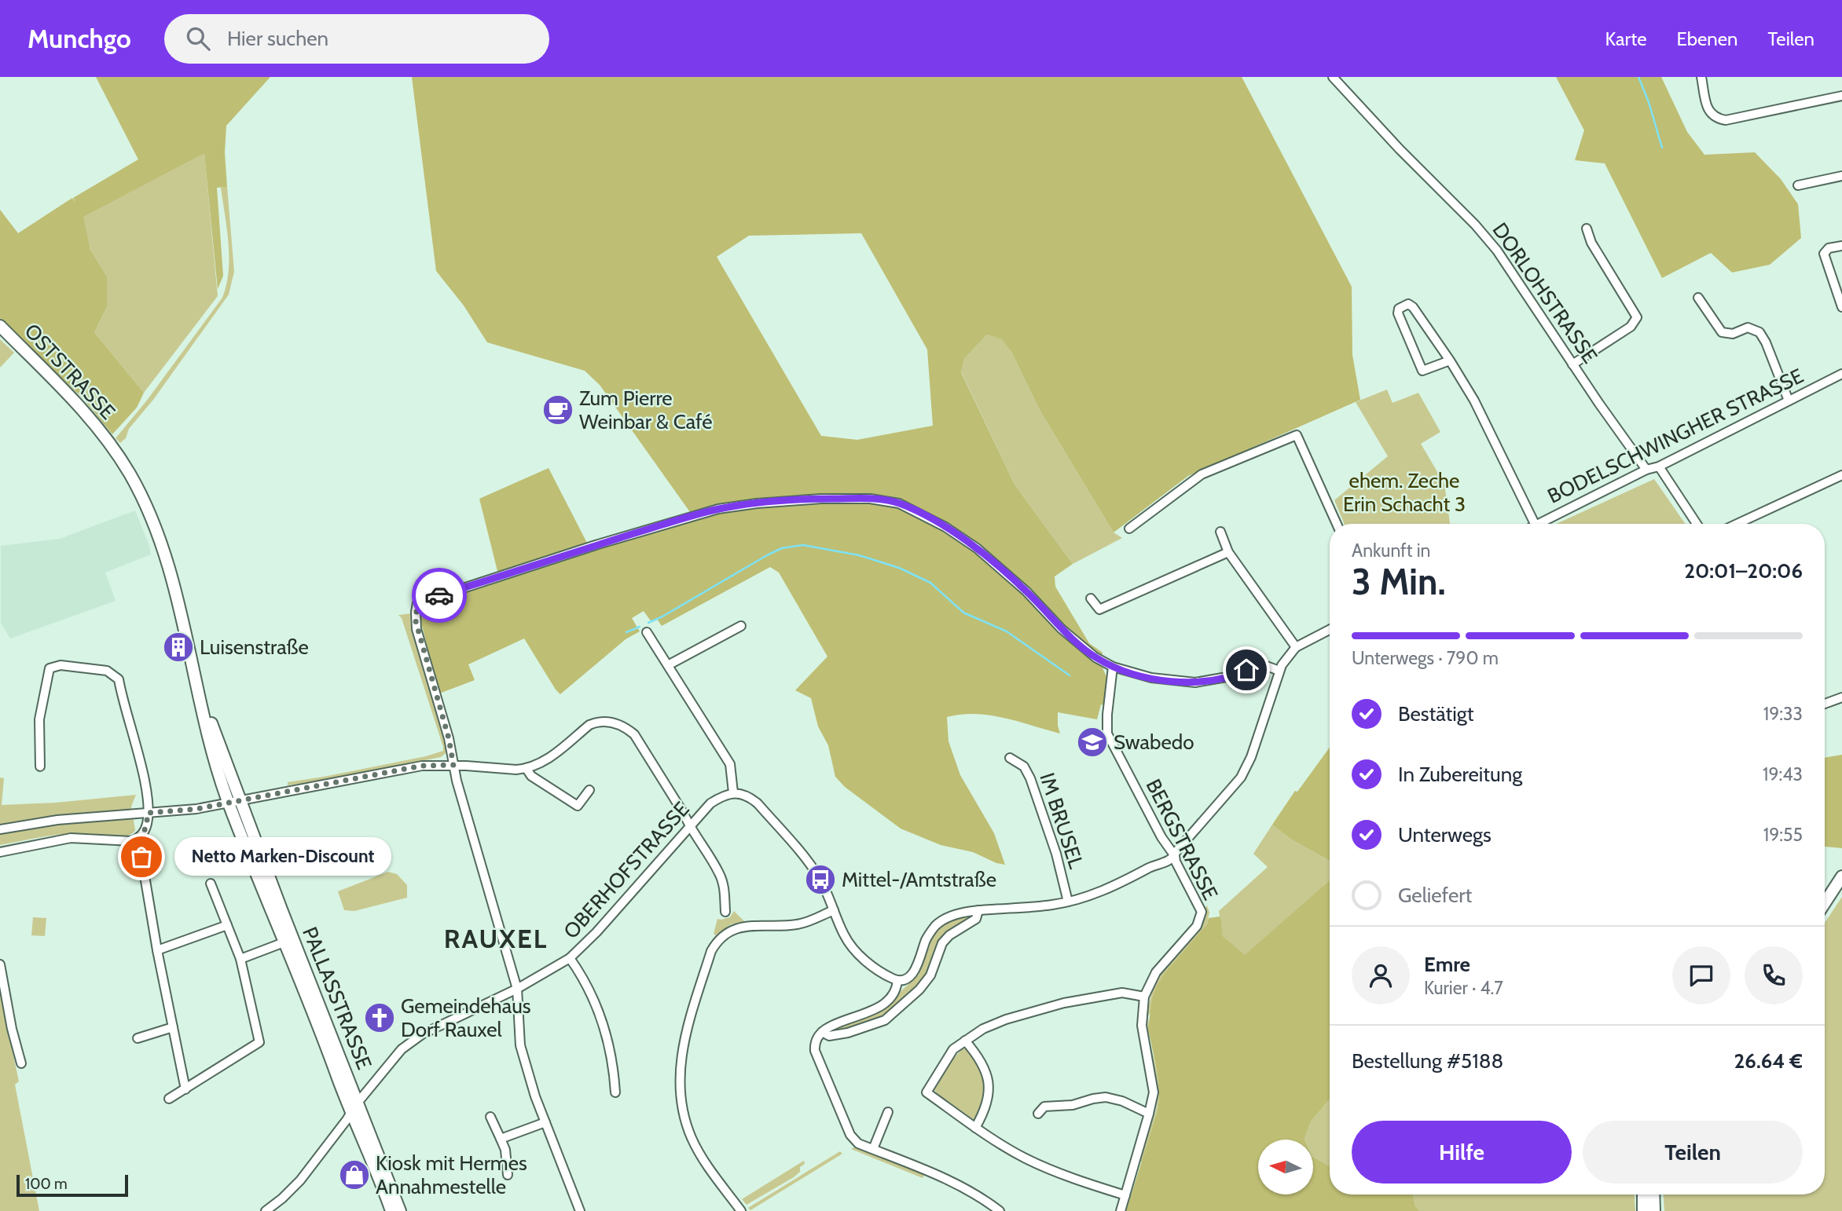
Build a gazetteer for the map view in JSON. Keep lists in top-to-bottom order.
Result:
{
  "streets": {
    "main road": ["OSTSTRASSE", "PALLASSTRASSE"],
    "street": [
      "DORLOHSTRASSE",
      "BODELSCHWINGHER STRASSE",
      "IM BRUSEL",
      "BERGSTRASSE",
      "OBERHOFSTRASSE"
    ]
  },
  "crossings": [
    ["DORLOHSTRASSE", "BODELSCHWINGHER STRASSE"],
    ["OSTSTRASSE", "PALLASSTRASSE"]
  ],
  "districts": ["RAUXEL"],
  "parks": ["ehem. Zeche Erin Schacht 3"],
  "places": {
    "cafe": ["Zum Pierre Weinbar & Café"],
    "building": ["Luisenstraße"],
    "school or university": ["Swabedo"],
    "other": ["Netto Marken-Discount"],
    "bus stop": ["Mittel-/Amtstraße"],
    "church": ["Gemeindehaus Dorf Rauxel"],
    "shop": ["Kiosk mit Hermes Annahmestelle"]
  },
  "scale_bar": "100 m",
  "north": "left",
  "page": {
    "header": "Munchgo",
    "search": "Hier suchen",
    "nav": ["Karte", "Ebenen", "Teilen"],
    "heading": ["3 Min.", "Ankunft in", "20:01–20:06"],
    "panel": [
      "Emre",
      "Kurier · 4.7",
      "Bestellung #5188",
      "26.64 €"
    ],
    "bar": "Unterwegs · 790 m",
    "list": [
      ["Bestätigt", "19:33"],
      ["In Zubereitung", "19:43"],
      ["Unterwegs", "19:55"],
      "Geliefert"
    ],
    "bubble": "Netto Marken-Discount",
    "buttons": ["Hilfe", "Teilen"],
    "scale": "100 m"
  }
}
